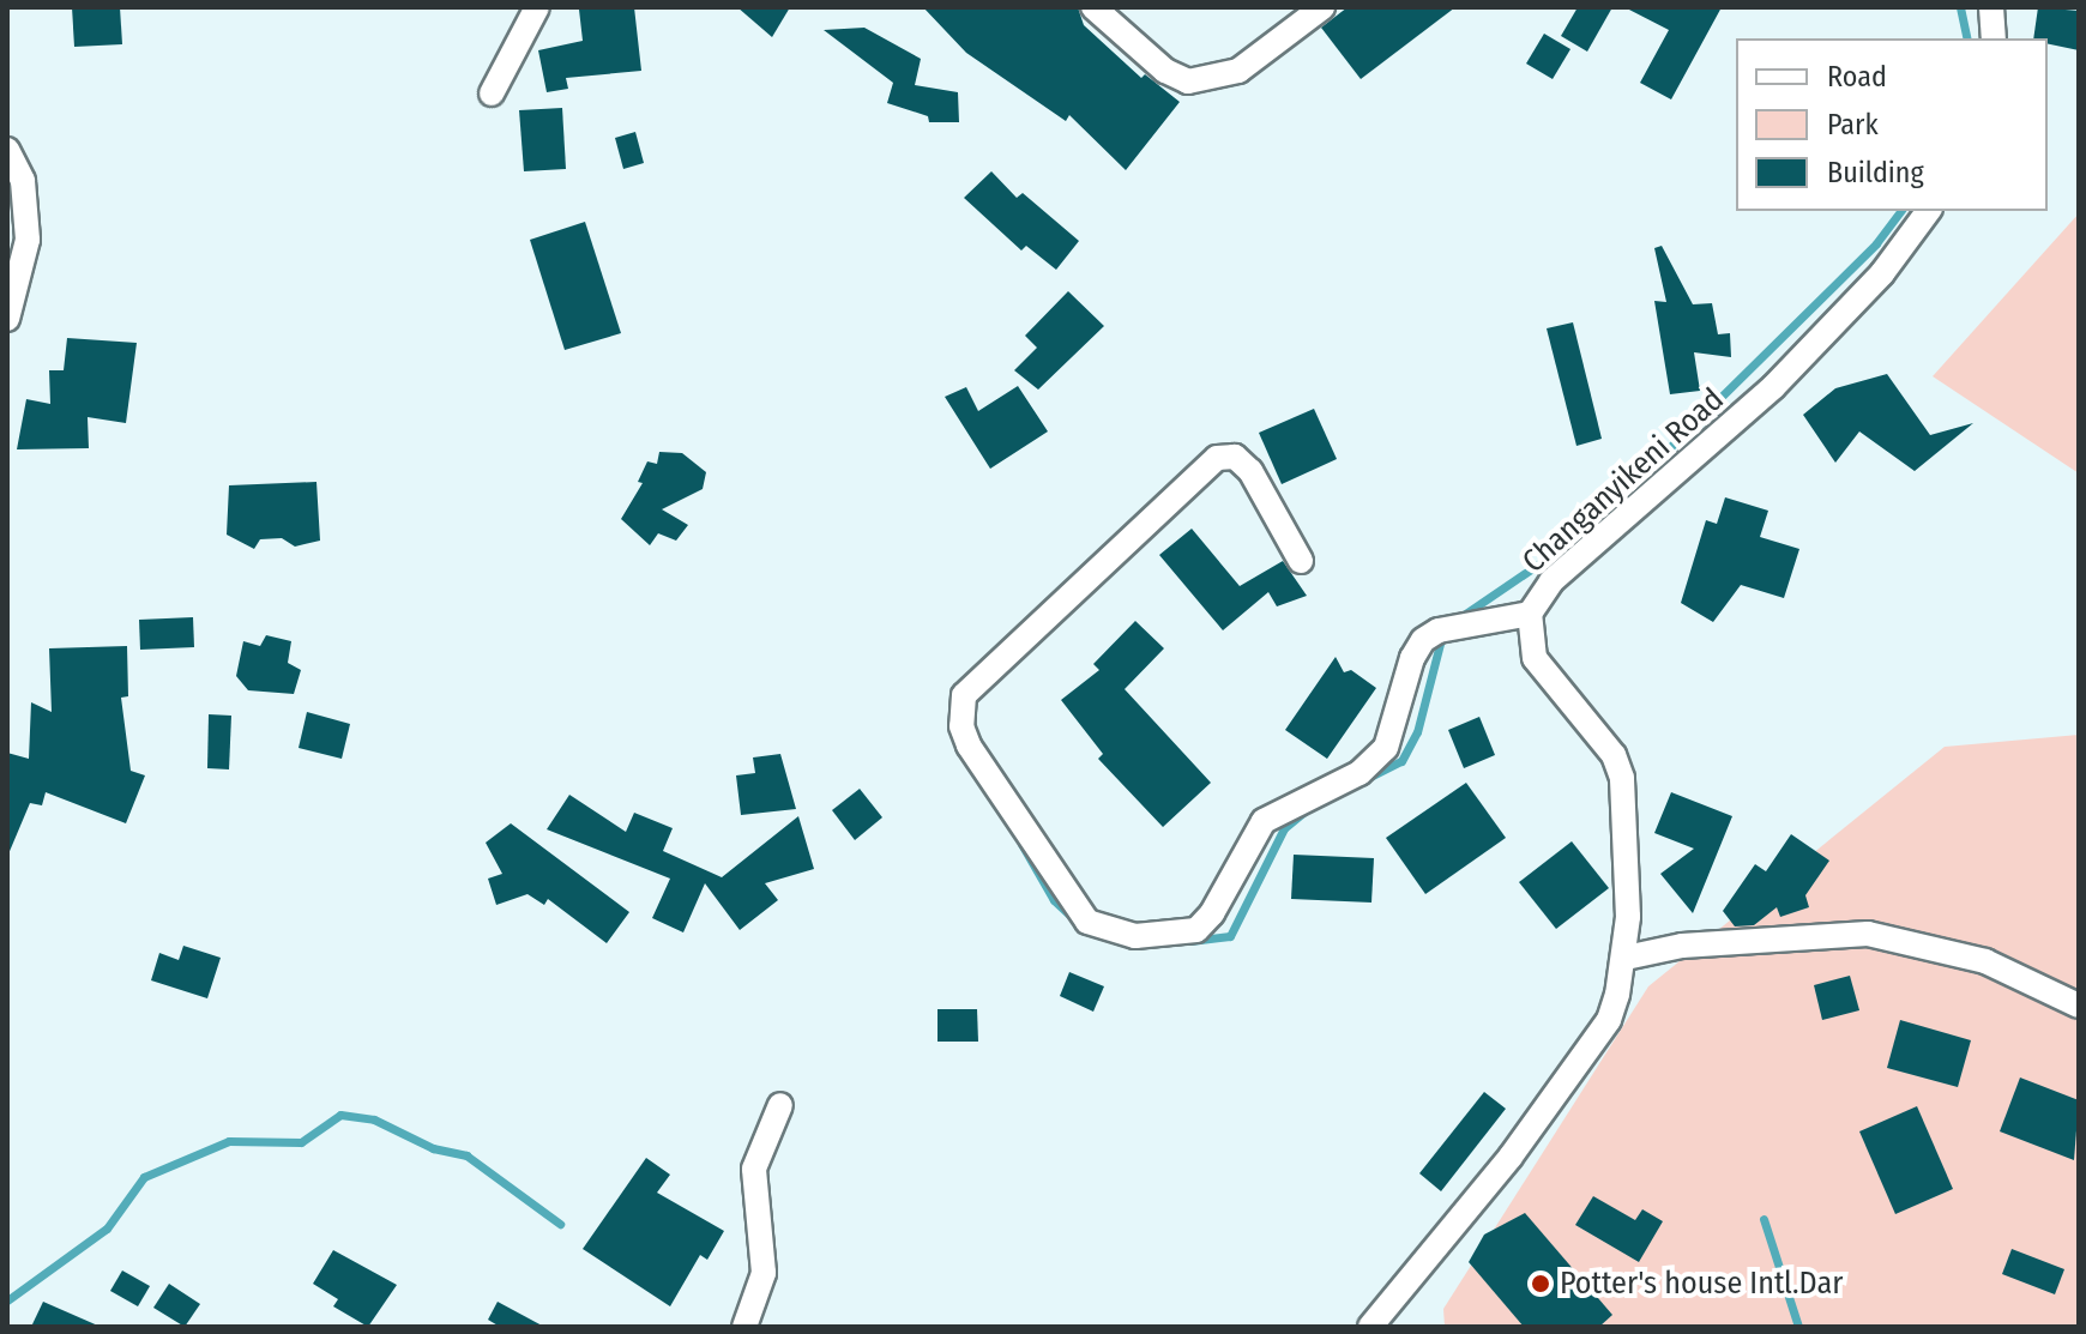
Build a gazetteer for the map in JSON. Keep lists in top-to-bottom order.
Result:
{
  "streets": {
    "street": ["Changanyikeni Road"]
  },
  "places": ["Potter's house Intl.Dar"],
  "legend": ["Road", "Park", "Building"]
}
